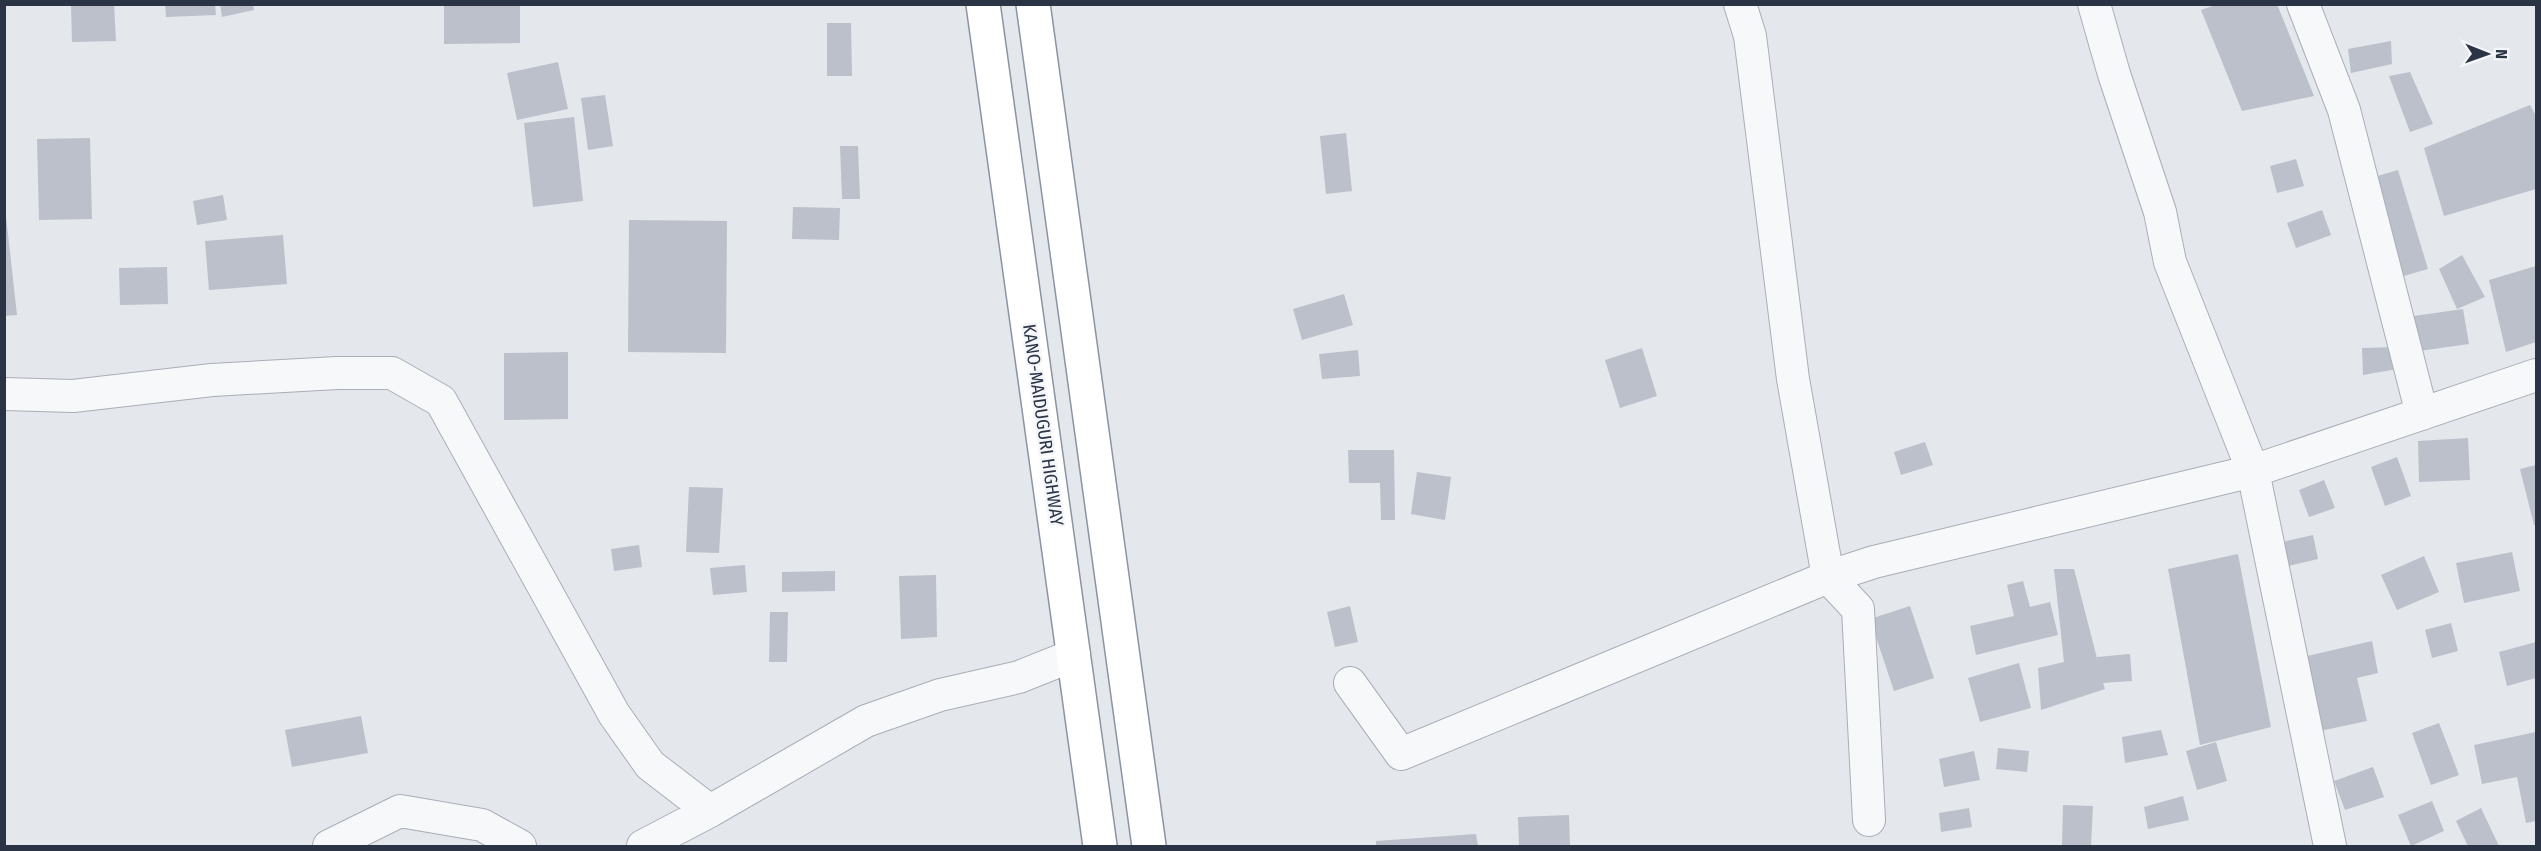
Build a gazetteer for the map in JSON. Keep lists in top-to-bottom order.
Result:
{
  "streets": {
    "highway": ["KANO-MAIDUGURI HIGHWAY"]
  },
  "north": "right"
}
